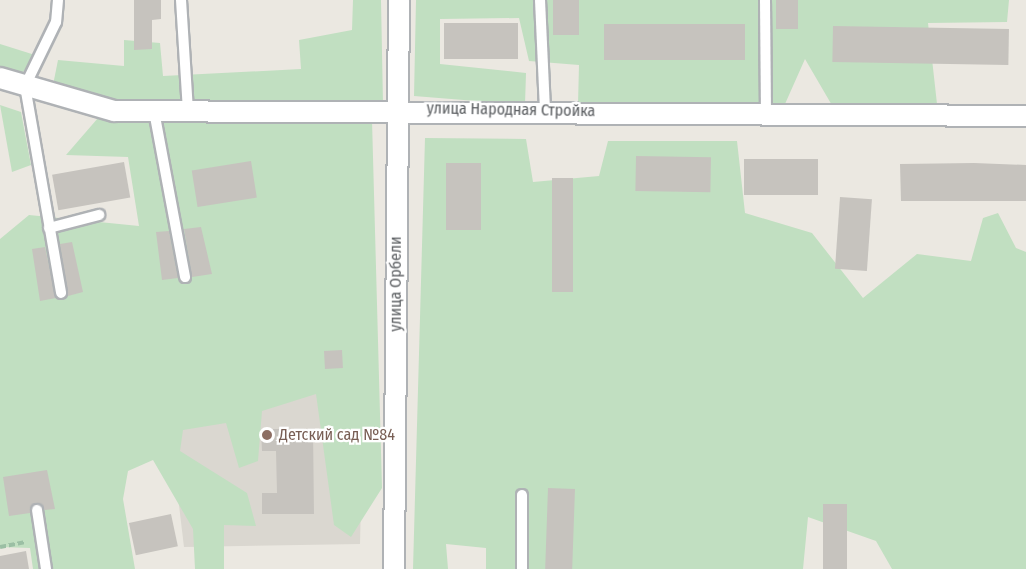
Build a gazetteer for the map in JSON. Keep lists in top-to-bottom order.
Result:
{
  "streets": {
    "street": ["улица Народная Стройка", "улица Орбели"]
  },
  "crossings": [
    ["улица Народная Стройка", "улица Орбели"]
  ],
  "places": ["Детский сад №84"]
}
